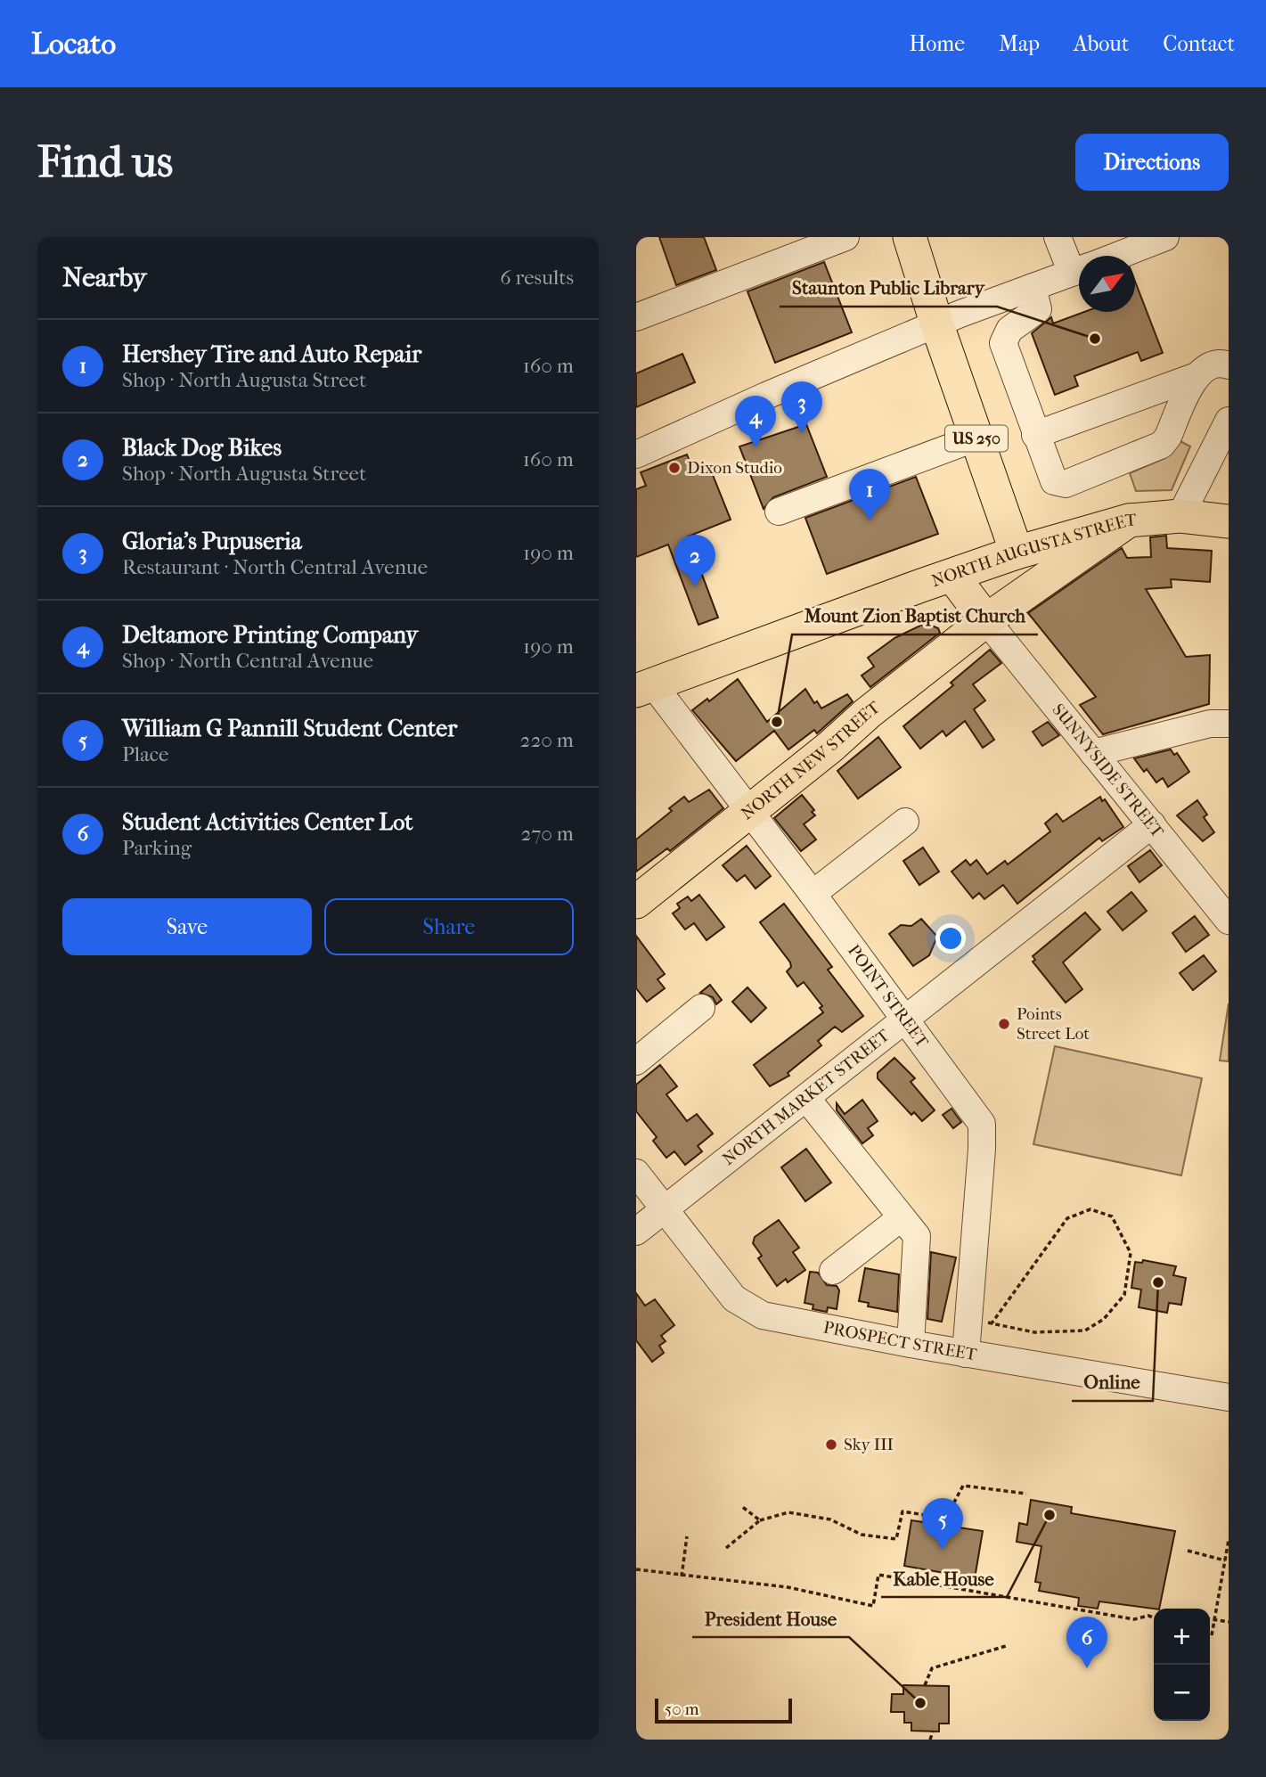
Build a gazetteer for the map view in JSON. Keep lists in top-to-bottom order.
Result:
{
  "streets": {
    "main road": ["US 250", "NORTH AUGUSTA STREET", "NORTH NEW STREET"],
    "street": [
      "SUNNYSIDE STREET",
      "POINT STREET",
      "NORTH MARKET STREET",
      "PROSPECT STREET"
    ]
  },
  "crossings": [
    ["US 250", "NORTH AUGUSTA STREET"],
    ["NORTH AUGUSTA STREET", "NORTH NEW STREET"],
    ["NORTH AUGUSTA STREET", "POINT STREET"],
    ["NORTH NEW STREET", "SUNNYSIDE STREET"],
    ["NORTH NEW STREET", "POINT STREET"],
    ["SUNNYSIDE STREET", "NORTH MARKET STREET"],
    ["POINT STREET", "NORTH MARKET STREET"],
    ["POINT STREET", "PROSPECT STREET"],
    ["NORTH MARKET STREET", "PROSPECT STREET"]
  ],
  "places": [
    "Staunton Public Library",
    "Dixon Studio",
    "Mount Zion Baptist Church",
    "Points Street Lot",
    "Online",
    "Sky III",
    "Kable House",
    "President House"
  ],
  "scale_bar": "50 m",
  "north": "top right",
  "page": {
    "header": "Locato",
    "nav": [
      "Home",
      "Map",
      "About",
      "Contact"
    ],
    "buttons": [
      "Directions",
      ["Save", "Share"]
    ],
    "title": "Find us",
    "heading": ["Nearby", "6 results"],
    "list": [
      {
        "mark": "1",
        "name": "Hershey Tire and Auto Repair",
        "note": "Shop · North Augusta Street",
        "value": "160 m"
      },
      {
        "mark": "2",
        "name": "Black Dog Bikes",
        "note": "Shop · North Augusta Street",
        "value": "160 m"
      },
      {
        "mark": "3",
        "name": "Gloria's Pupuseria",
        "note": "Restaurant · North Central Avenue",
        "value": "190 m"
      },
      {
        "mark": "4",
        "name": "Deltamore Printing Company",
        "note": "Shop · North Central Avenue",
        "value": "190 m"
      },
      {
        "mark": "5",
        "name": "William G Pannill Student Center",
        "note": "Place",
        "value": "220 m"
      },
      {
        "mark": "6",
        "name": "Student Activities Center Lot",
        "note": "Parking",
        "value": "270 m"
      }
    ],
    "pins": [
      "3",
      "4",
      "1",
      "2",
      "5",
      "6"
    ],
    "map_buttons": ["+", "−"],
    "scale": "50 m"
  }
}
